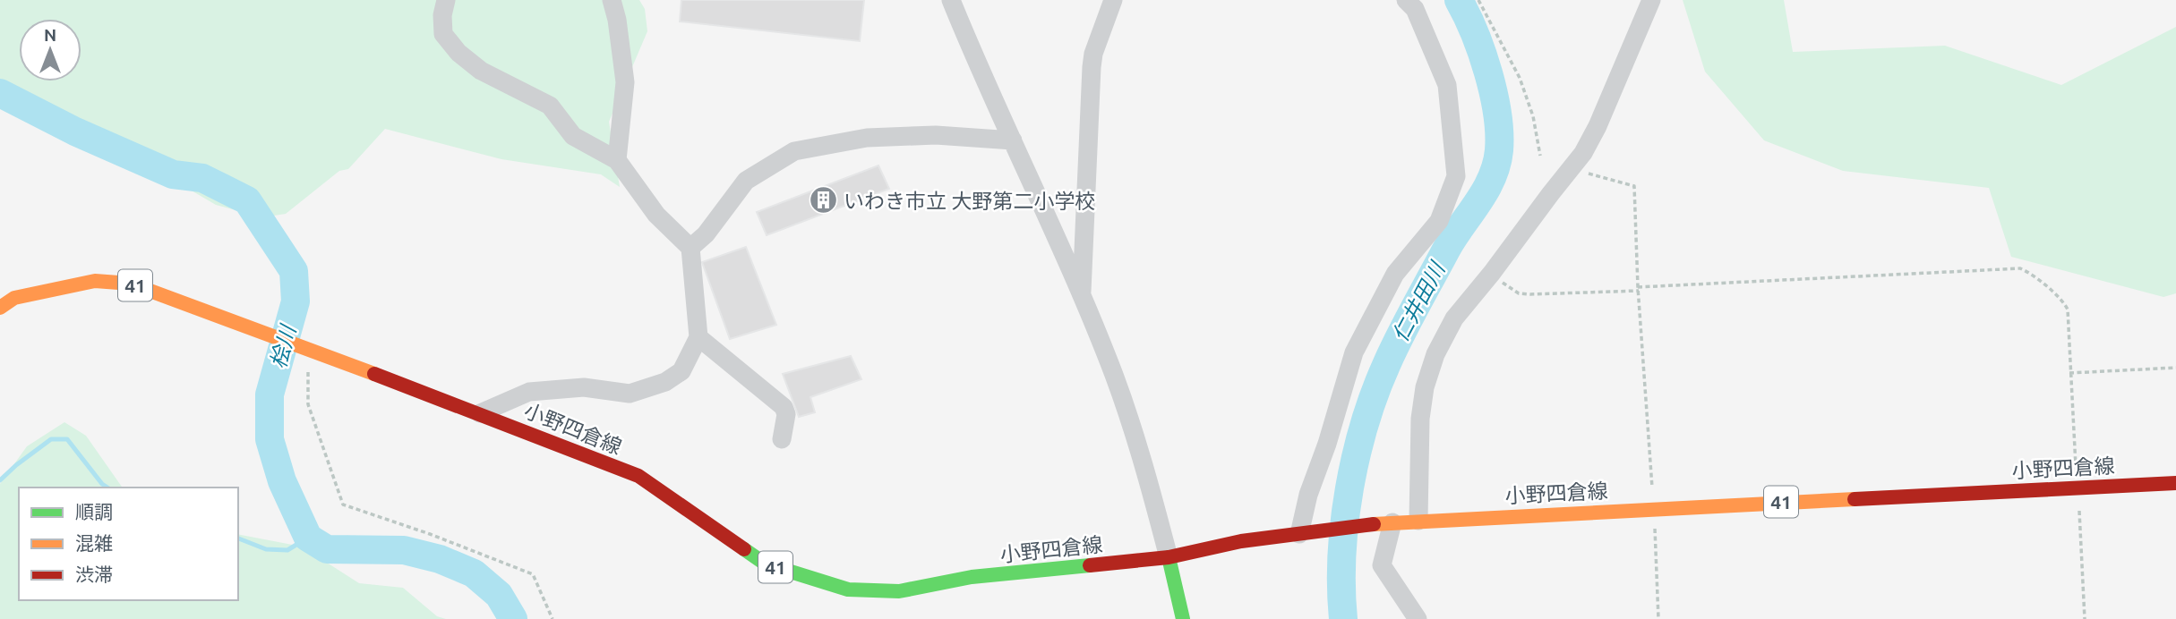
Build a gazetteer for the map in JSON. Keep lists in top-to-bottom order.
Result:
{
  "streets": {
    "main road": ["41", "小野四倉線"]
  },
  "water": ["仁井田川", "桧川"],
  "places": {
    "building": ["いわき市立 大野第二小学校"]
  },
  "legend": ["順調", "混雑", "渋滞"],
  "north": "top"
}
